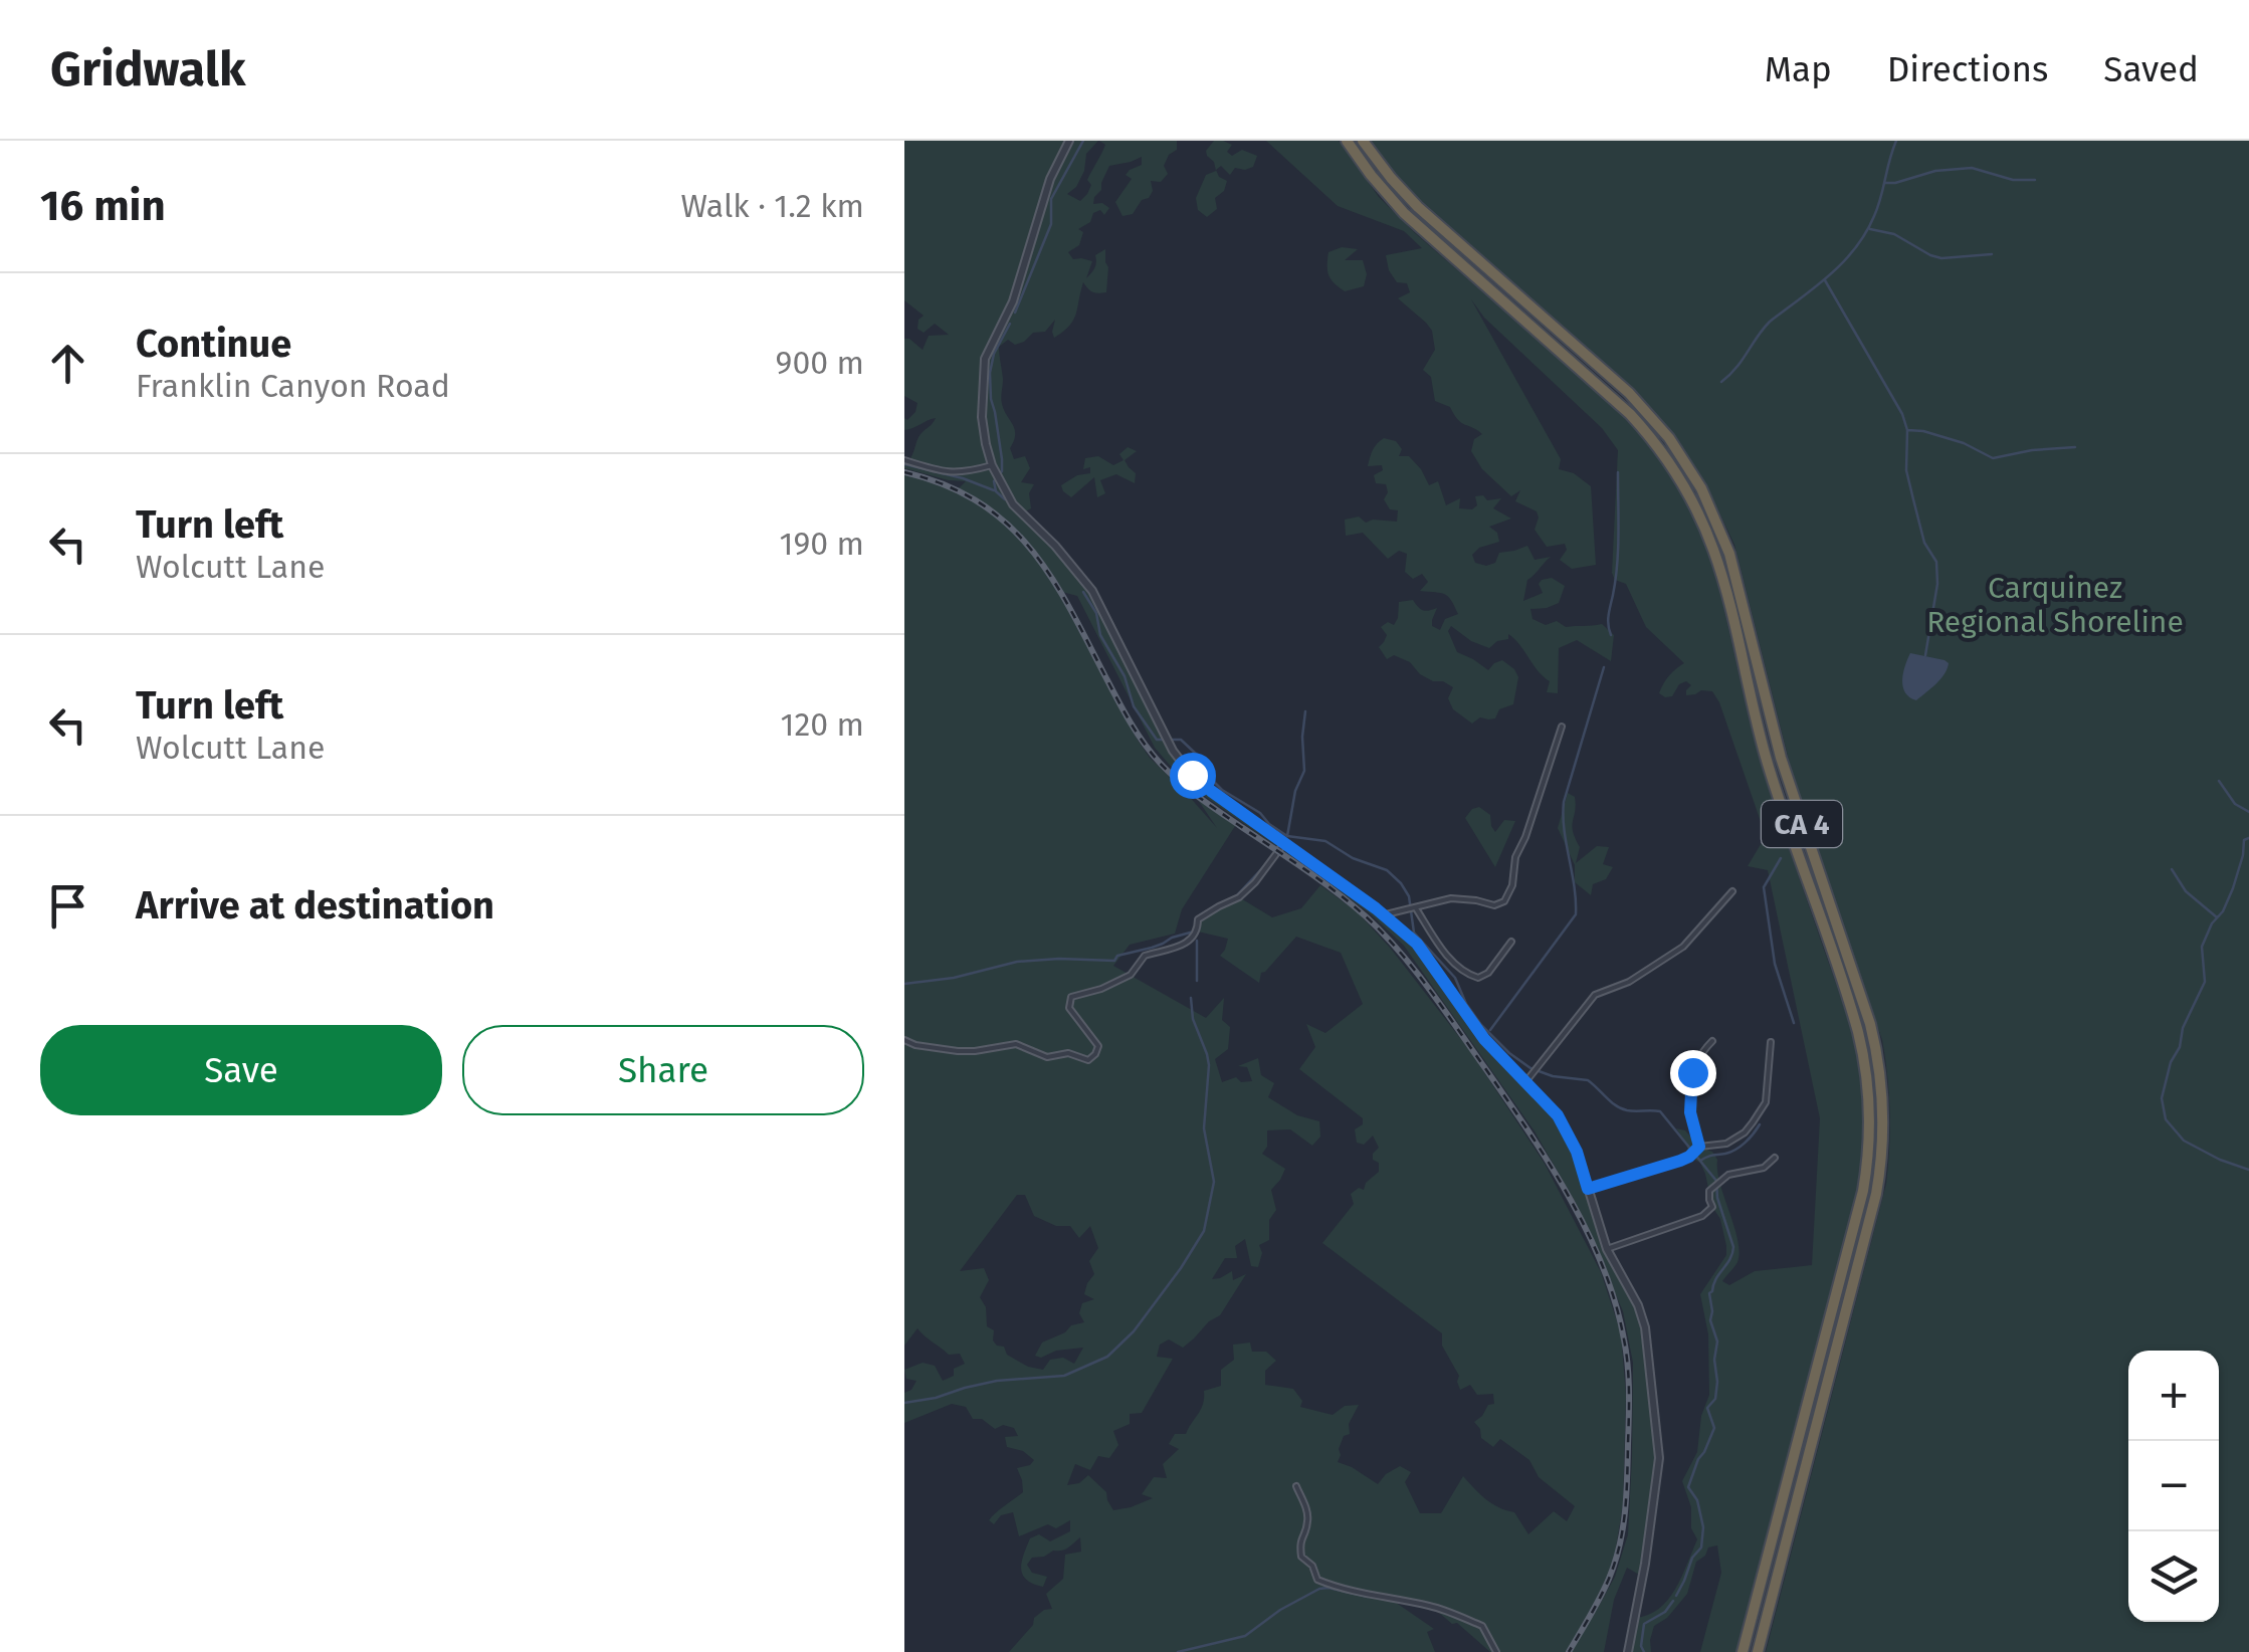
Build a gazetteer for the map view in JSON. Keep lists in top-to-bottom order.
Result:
{
  "streets": {
    "highway": ["CA 4"]
  },
  "parks": ["Carquinez Regional Shoreline"],
  "page": {
    "header": "Gridwalk",
    "nav": ["Map", "Directions", "Saved"],
    "heading": ["16 min", "Walk · 1.2 km"],
    "list": [
      ["Continue", "Franklin Canyon Road", "900 m"],
      ["Turn left", "Wolcutt Lane", "190 m"],
      ["Turn left", "Wolcutt Lane", "120 m"],
      "Arrive at destination"
    ],
    "buttons": ["Save", "Share"],
    "map_buttons": ["+", "−"]
  }
}
